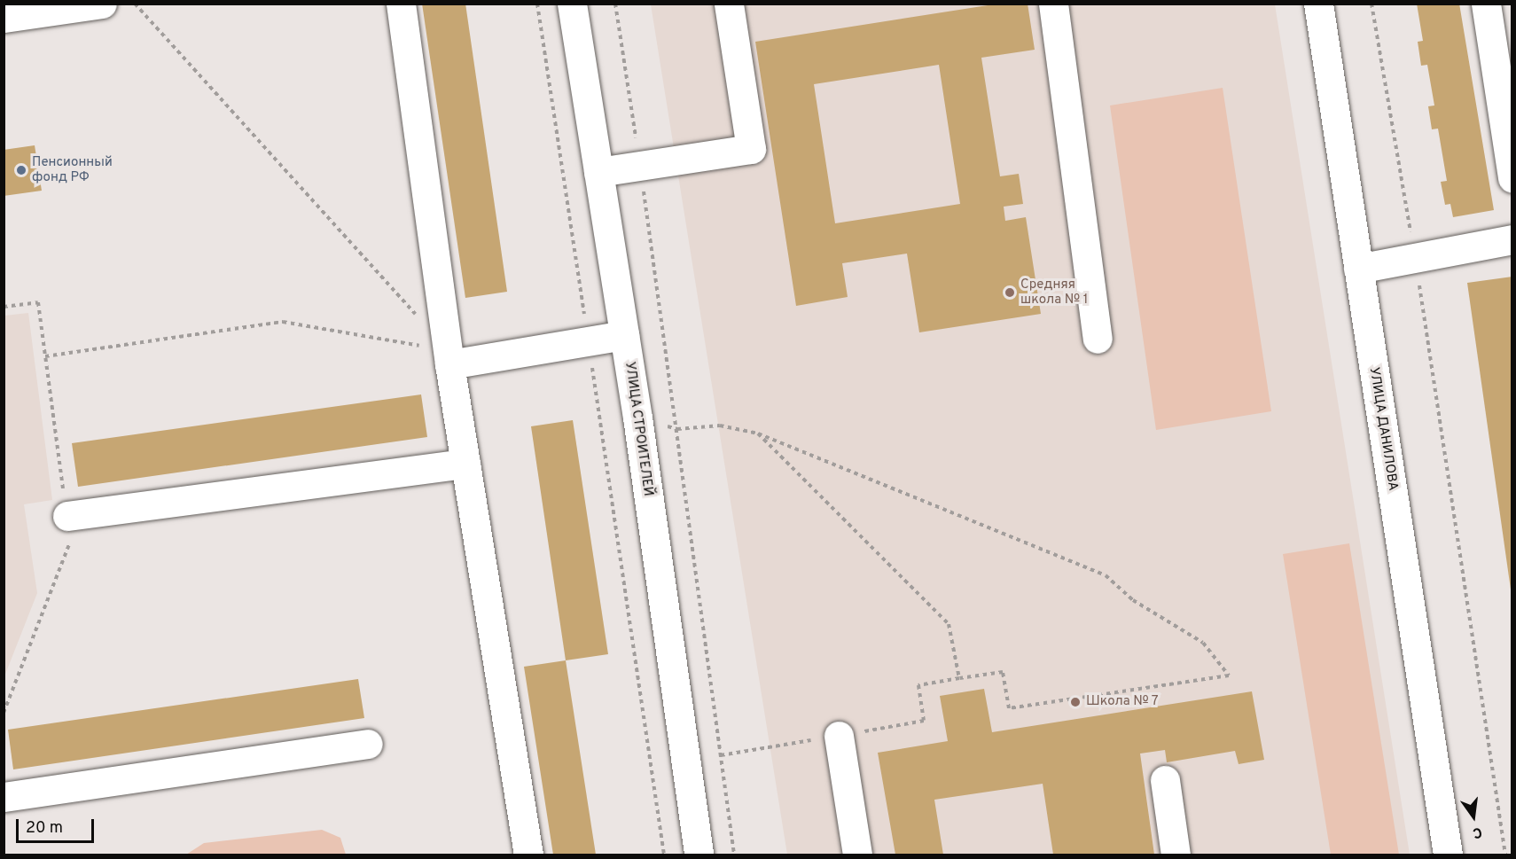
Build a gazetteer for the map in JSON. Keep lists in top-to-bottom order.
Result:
{
  "streets": {
    "street": ["УЛИЦА СТРОИТЕЛЕЙ", "УЛИЦА ДАНИЛОВА"]
  },
  "places": ["Пенсионный фонд РФ", "Средняя школа № 1", "Школа № 7"],
  "scale_bar": "20 m",
  "north": "bottom"
}
